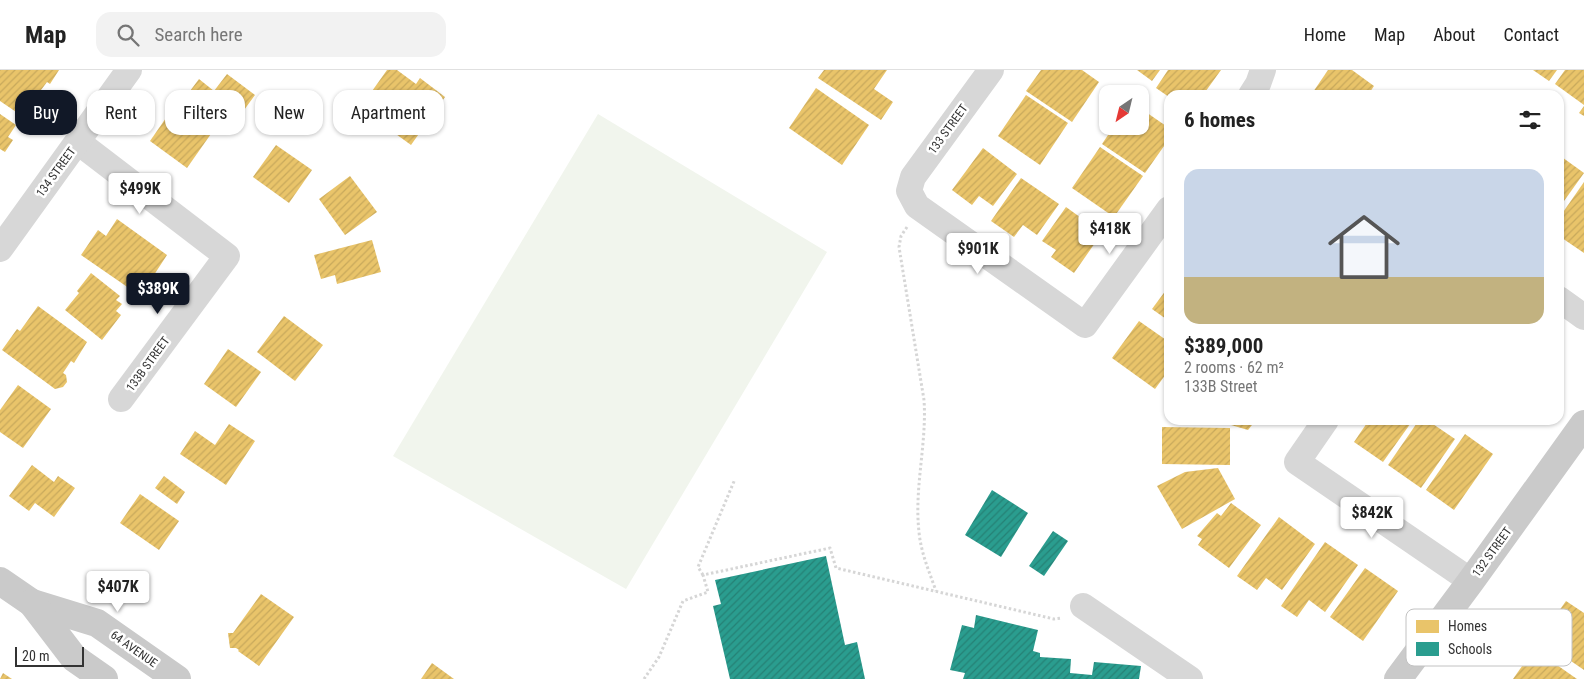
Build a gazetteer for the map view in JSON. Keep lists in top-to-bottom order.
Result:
{
  "streets": {
    "main road": ["132 STREET", "64 AVENUE"],
    "street": ["133 STREET", "134 STREET", "133B STREET"]
  },
  "crossings": [
    ["134 STREET", "133B STREET"]
  ],
  "legend": ["Homes", "Schools"],
  "scale_bar": "20 m",
  "north": "bottom left",
  "page": {
    "header": "Map",
    "search": "Search here",
    "nav": [
      "Home",
      "Map",
      "About",
      "Contact"
    ],
    "chip": [
      "Buy",
      "Rent",
      "Filters",
      "New",
      "Apartment"
    ],
    "heading": "6 homes",
    "list": [
      {
        "name": "$389,000",
        "note": "2 rooms · 62 m² · 133B Street"
      }
    ],
    "price": [
      "$499K",
      "$418K",
      "$901K",
      "$389K",
      "$842K",
      "$407K"
    ],
    "scale": "20 m"
  }
}
